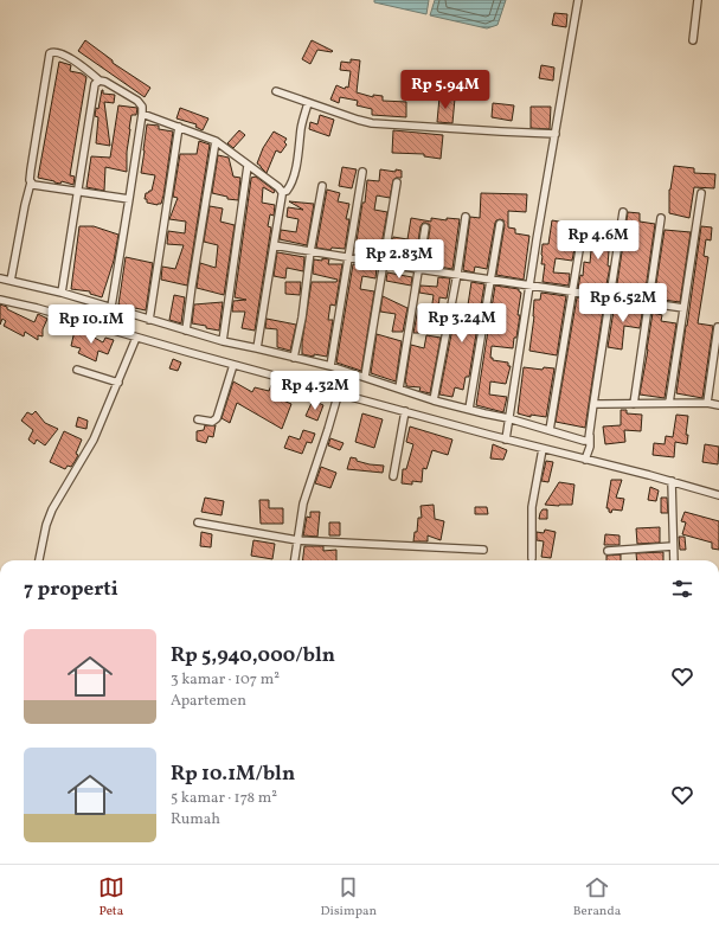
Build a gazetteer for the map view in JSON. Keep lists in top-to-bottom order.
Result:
{
  "page": {
    "price": [
      "Rp 5.94M",
      "Rp 4.6M",
      "Rp 2.83M",
      "Rp 6.52M",
      "Rp 3.24M",
      "Rp 10.1M",
      "Rp 4.32M"
    ],
    "heading": "7 properti",
    "list": [
      {
        "name": "Rp 5,940,000/bln",
        "note": "3 kamar · 107 m² · Apartemen"
      },
      {
        "name": "Rp 10.1M/bln",
        "note": "5 kamar · 178 m² · Rumah"
      }
    ],
    "tabs": ["Peta", "Disimpan", "Beranda"]
  }
}
